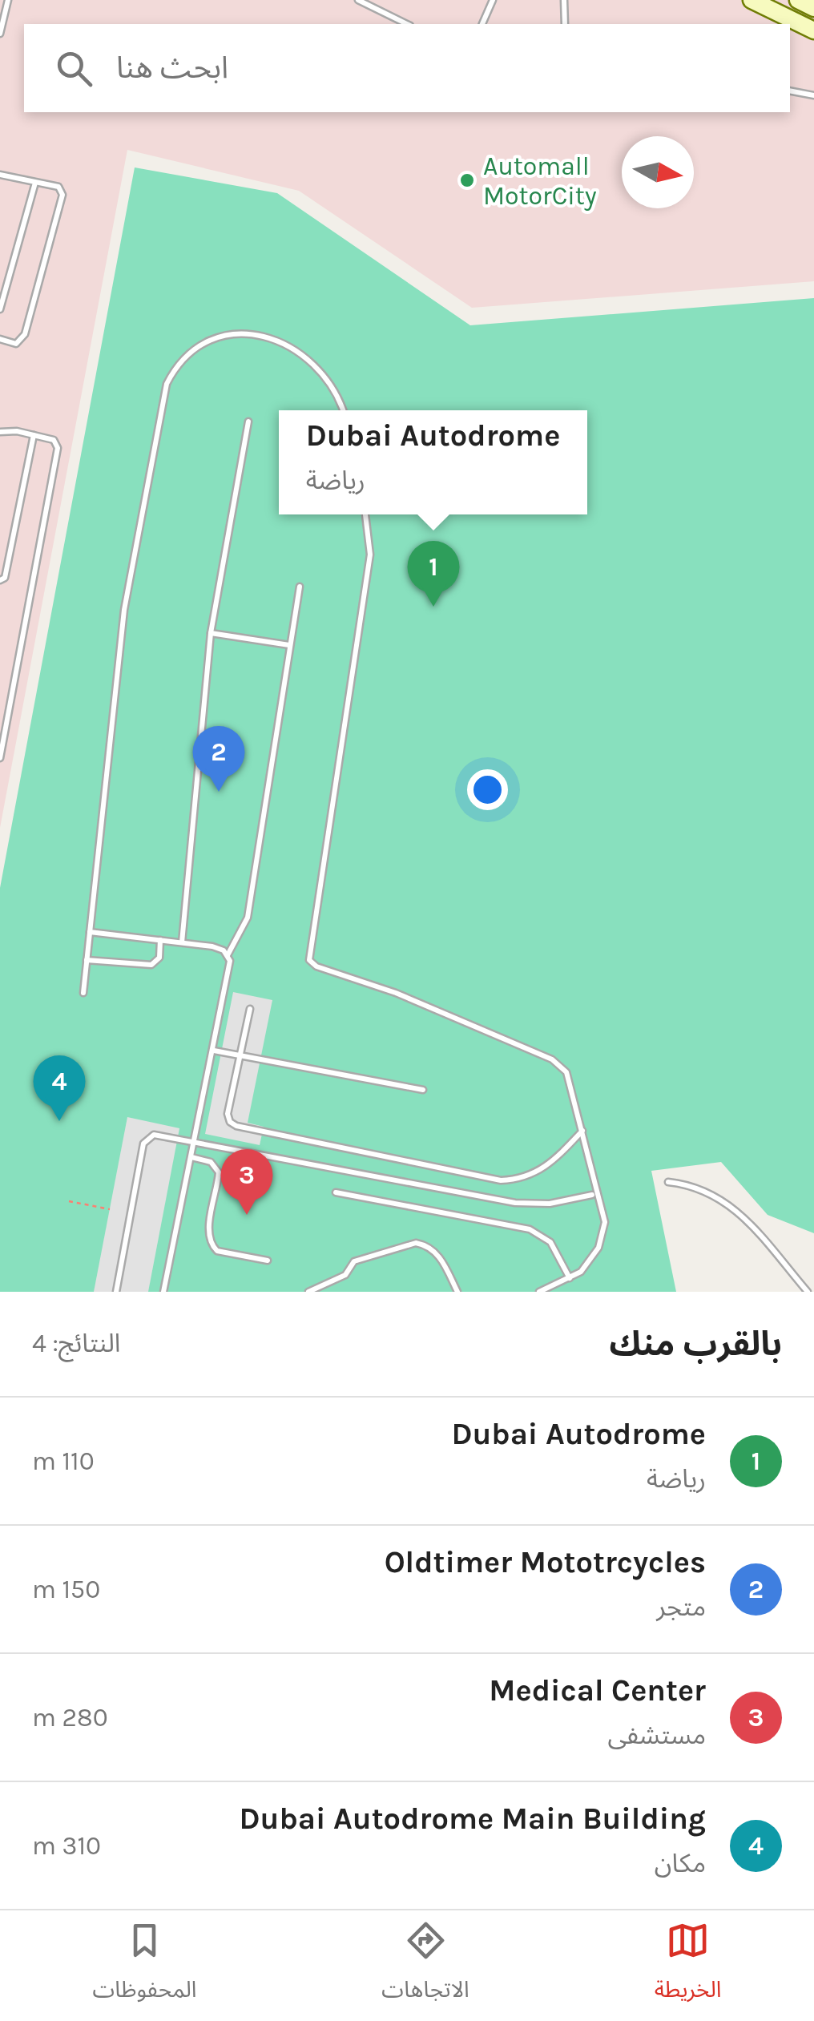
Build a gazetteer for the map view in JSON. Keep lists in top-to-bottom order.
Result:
{
  "places": ["Automall MotorCity"],
  "north": "right",
  "page": {
    "search": "ابحث هنا",
    "popup": ["Dubai Autodrome", "رياضة"],
    "pins": [
      "1",
      "2",
      "4",
      "3"
    ],
    "heading": ["بالقرب منك", "النتائج: 4"],
    "list": [
      {
        "mark": "1",
        "name": "Dubai Autodrome",
        "note": "رياضة",
        "value": "110 m"
      },
      {
        "mark": "2",
        "name": "Oldtimer Mototrcycles",
        "note": "متجر",
        "value": "150 m"
      },
      {
        "mark": "3",
        "name": "Medical Center",
        "note": "مستشفى",
        "value": "280 m"
      },
      {
        "mark": "4",
        "name": "Dubai Autodrome Main Building",
        "note": "مكان",
        "value": "310 m"
      }
    ],
    "nav": ["الخريطة", "الاتجاهات", "المحفوظات"]
  }
}
